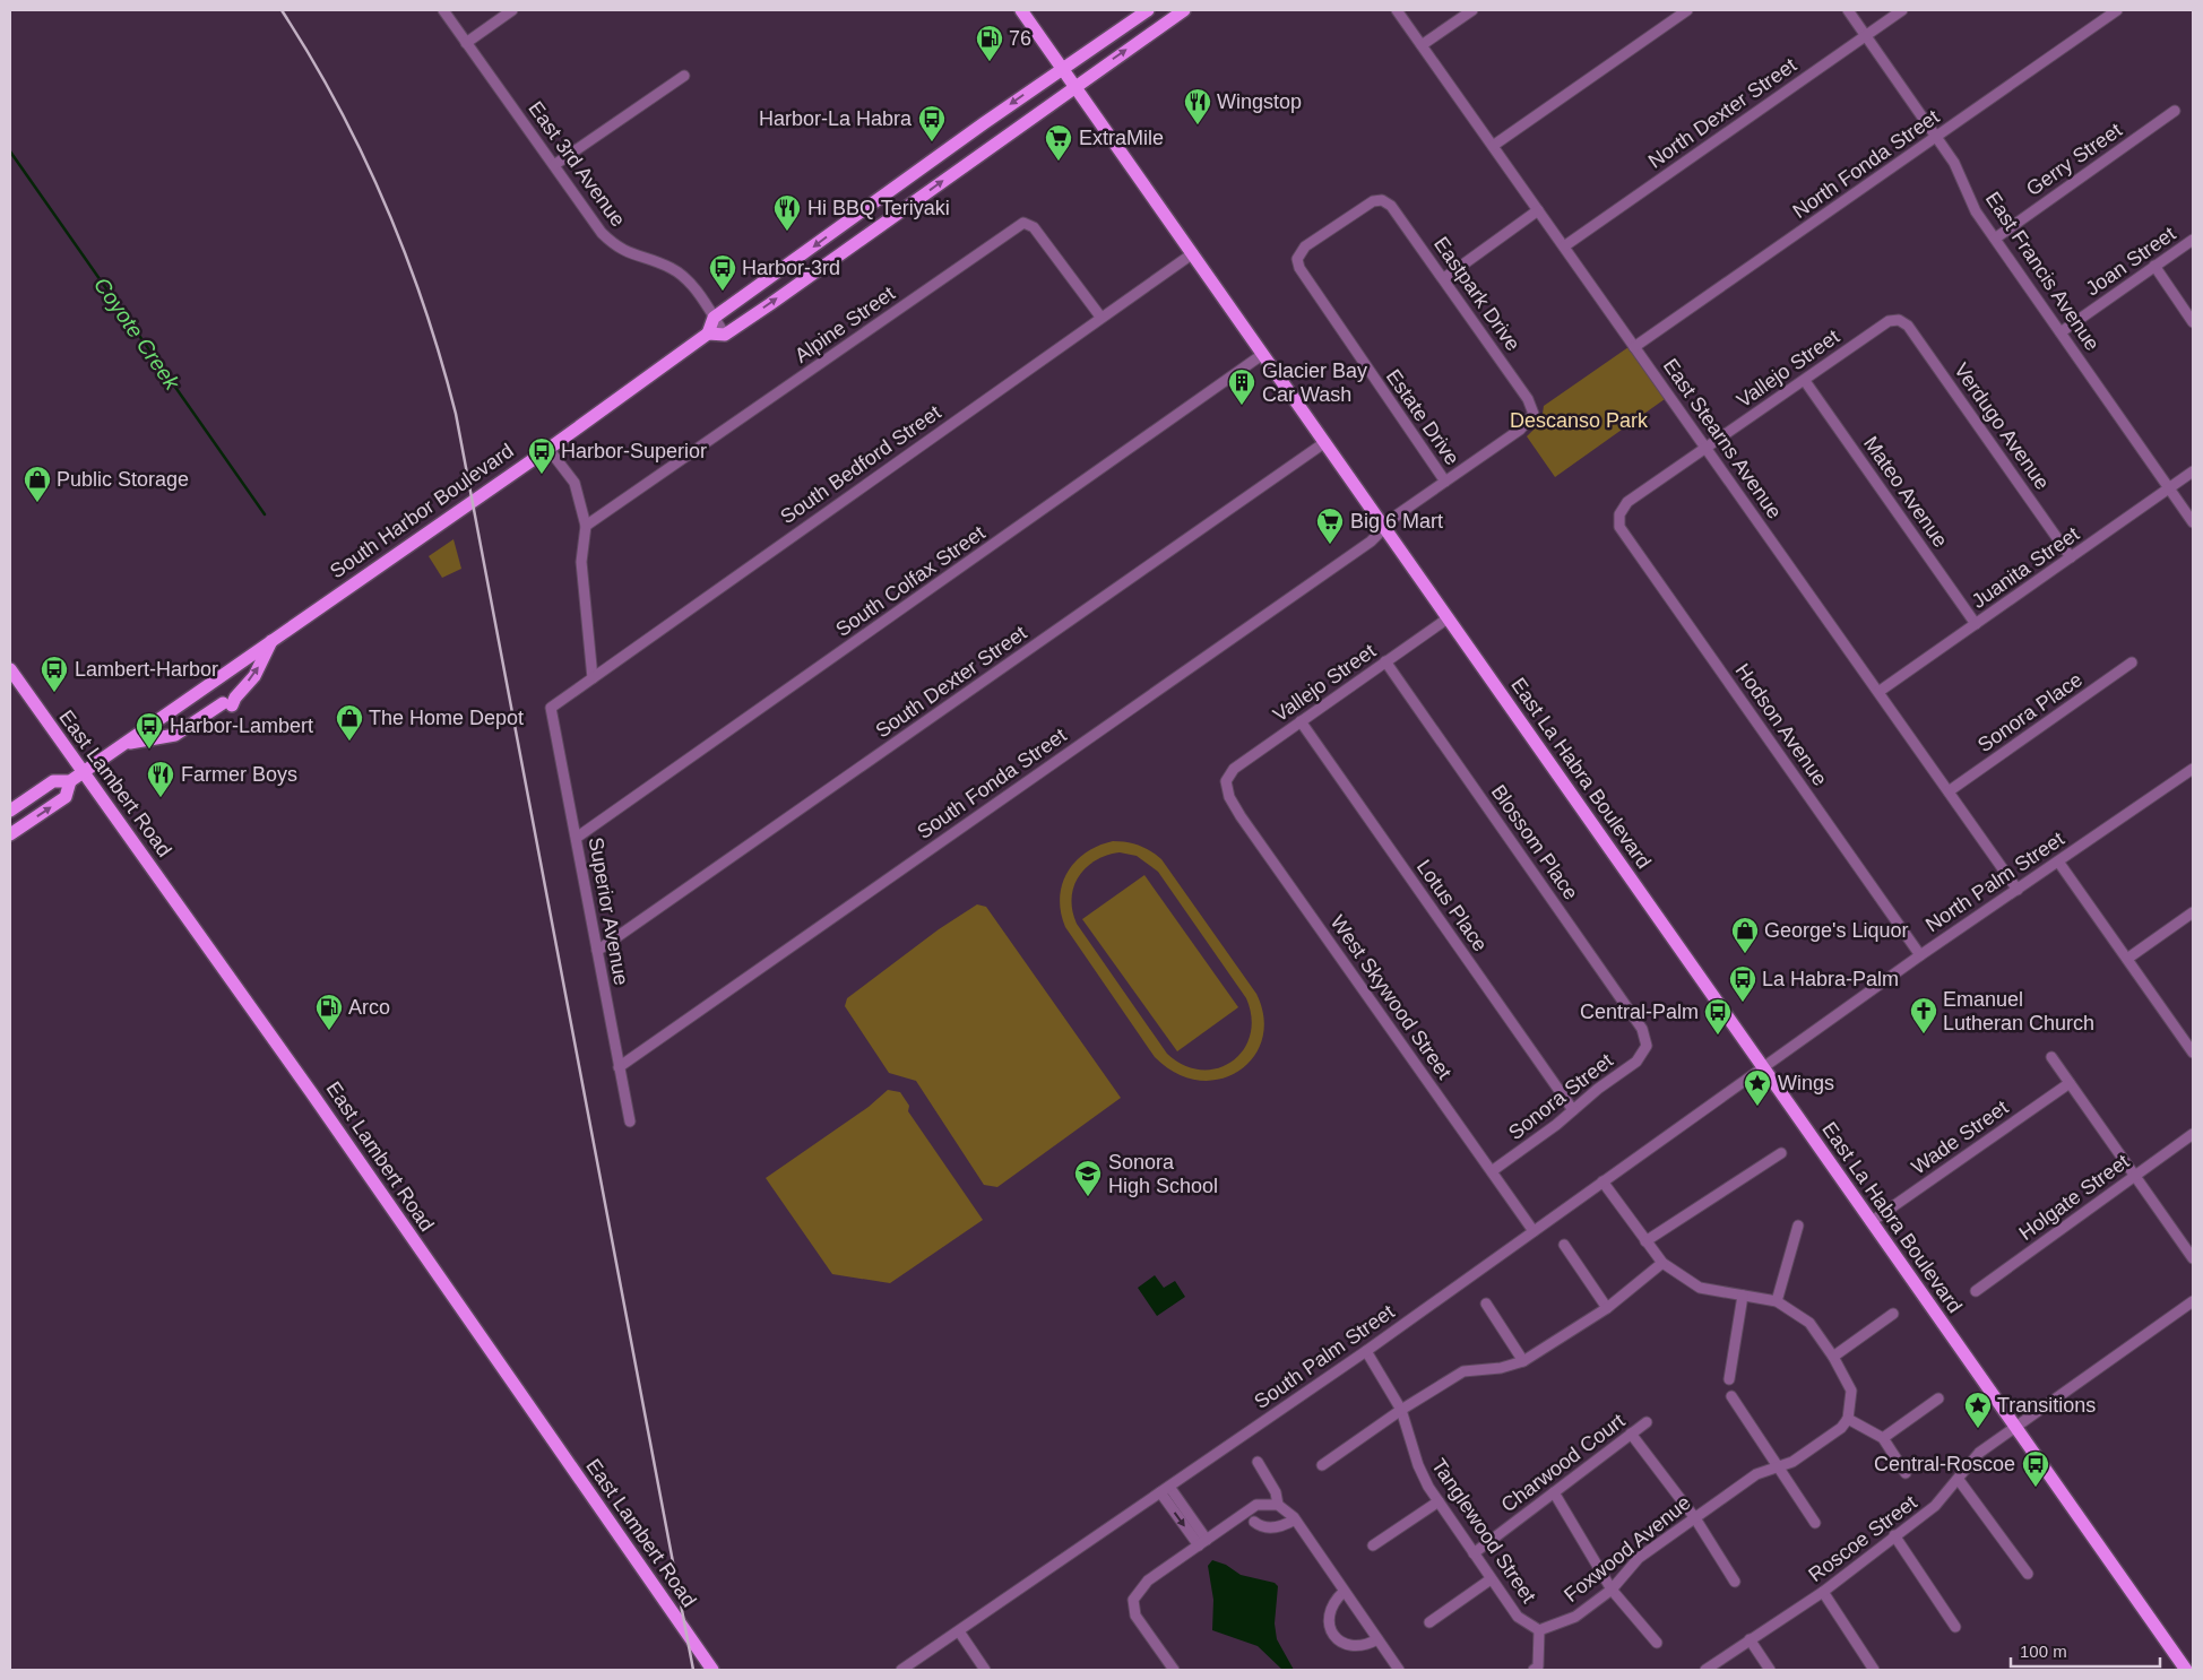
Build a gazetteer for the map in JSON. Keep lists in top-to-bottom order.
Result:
{
  "streets": {
    "main road": ["South Harbor Boulevard", "East La Habra Boulevard", "East Lambert Road"],
    "street": [
      "North Dexter Street",
      "Gerry Street",
      "East 3rd Avenue",
      "North Fonda Street",
      "Joan Street",
      "East Francis Avenue",
      "Eastpark Drive",
      "Alpine Street",
      "Vallejo Street",
      "Estate Drive",
      "Verdugo Avenue",
      "East Stearns Avenue",
      "South Bedford Street",
      "Mateo Avenue",
      "Juanita Street",
      "South Colfax Street",
      "South Dexter Street",
      "Sonora Place",
      "Hodson Avenue",
      "South Fonda Street",
      "Blossom Place",
      "North Palm Street",
      "Lotus Place",
      "Superior Avenue",
      "West Skywood Street",
      "Sonora Street",
      "Wade Street",
      "Holgate Street",
      "South Palm Street",
      "Charwood Court",
      "Tanglewood Street",
      "Roscoe Street",
      "Foxwood Avenue"
    ]
  },
  "crossings": [
    ["North Dexter Street", "East Francis Avenue"],
    ["North Dexter Street", "East Stearns Avenue"],
    ["Gerry Street", "East Francis Avenue"],
    ["North Fonda Street", "East Francis Avenue"],
    ["North Fonda Street", "East Stearns Avenue"],
    ["Joan Street", "East Francis Avenue"],
    ["East Francis Avenue", "Juanita Street"],
    ["Eastpark Drive", "Estate Drive"],
    ["Alpine Street", "South Bedford Street"],
    ["Vallejo Street", "Verdugo Avenue"],
    ["Vallejo Street", "East Stearns Avenue"],
    ["Vallejo Street", "Mateo Avenue"],
    ["Vallejo Street", "Hodson Avenue"],
    ["Vallejo Street", "East La Habra Boulevard"],
    ["Vallejo Street", "Blossom Place"],
    ["Vallejo Street", "Lotus Place"],
    ["Vallejo Street", "West Skywood Street"],
    ["Verdugo Avenue", "Juanita Street"],
    ["East Stearns Avenue", "Juanita Street"],
    ["East Stearns Avenue", "Sonora Place"],
    ["East Stearns Avenue", "North Palm Street"],
    ["South Bedford Street", "East La Habra Boulevard"],
    ["South Bedford Street", "Superior Avenue"],
    ["Mateo Avenue", "Juanita Street"],
    ["South Harbor Boulevard", "East Lambert Road"],
    ["South Colfax Street", "East La Habra Boulevard"],
    ["South Colfax Street", "Superior Avenue"],
    ["South Dexter Street", "East La Habra Boulevard"],
    ["South Dexter Street", "Superior Avenue"],
    ["Hodson Avenue", "North Palm Street"],
    ["East La Habra Boulevard", "South Fonda Street"],
    ["East La Habra Boulevard", "North Palm Street"],
    ["East La Habra Boulevard", "Wade Street"],
    ["East La Habra Boulevard", "South Palm Street"],
    ["East La Habra Boulevard", "Roscoe Street"],
    ["South Fonda Street", "Superior Avenue"],
    ["Blossom Place", "Sonora Street"],
    ["North Palm Street", "South Palm Street"],
    ["Lotus Place", "Sonora Street"],
    ["West Skywood Street", "Sonora Street"],
    ["West Skywood Street", "South Palm Street"],
    ["South Palm Street", "Tanglewood Street"],
    ["Charwood Court", "Tanglewood Street"],
    ["Tanglewood Street", "Foxwood Avenue"]
  ],
  "water": ["Coyote Creek"],
  "parks": ["Descanso Park"],
  "places": {
    "fuel station": ["76", "Arco"],
    "restaurant": ["Wingstop", "Hi BBQ Teriyaki", "Farmer Boys"],
    "bus stop": [
      "Harbor-La Habra",
      "Harbor-3rd",
      "Harbor-Superior",
      "Lambert-Harbor",
      "Harbor-Lambert",
      "La Habra-Palm",
      "Central-Palm",
      "Central-Roscoe"
    ],
    "supermarket": ["ExtraMile", "Big 6 Mart"],
    "building": ["Glacier Bay Car Wash"],
    "shop": ["Public Storage", "The Home Depot", "George's Liquor"],
    "church": ["Emanuel Lutheran Church"],
    "place": ["Wings", "Transitions"],
    "school or university": ["Sonora High School"]
  },
  "scale_bar": "100 m"
}
